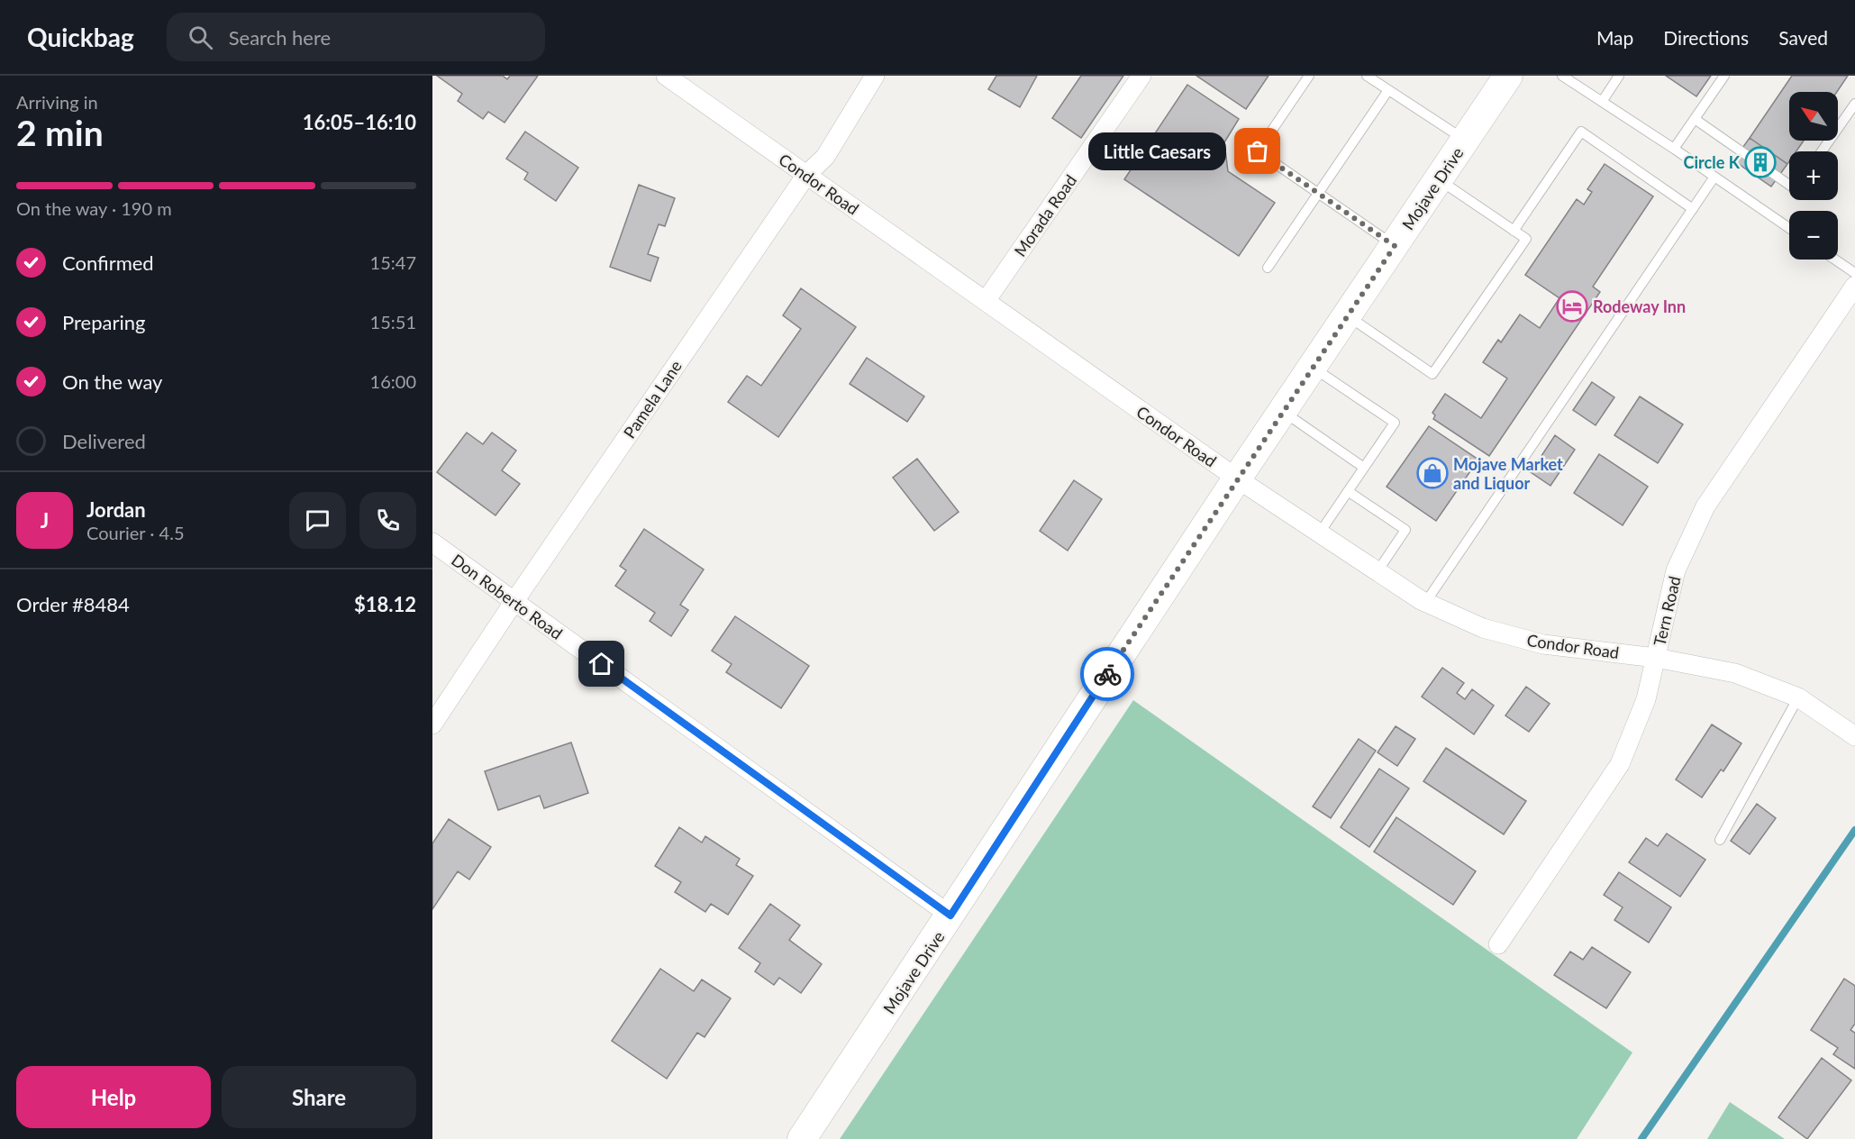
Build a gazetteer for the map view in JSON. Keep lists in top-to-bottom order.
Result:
{
  "streets": {
    "main road": ["Mojave Drive"],
    "street": [
      "Condor Road",
      "Morada Road",
      "Pamela Lane",
      "Don Roberto Road",
      "Tern Road"
    ]
  },
  "crossings": [
    ["Condor Road", "Mojave Drive"],
    ["Condor Road", "Morada Road"],
    ["Condor Road", "Pamela Lane"],
    ["Condor Road", "Tern Road"],
    ["Mojave Drive", "Don Roberto Road"],
    ["Pamela Lane", "Don Roberto Road"]
  ],
  "places": {
    "other": ["Little Caesars"],
    "building": ["Circle K"],
    "hotel": ["Rodeway Inn"],
    "shop": ["Mojave Market and Liquor"]
  },
  "north": "top left",
  "page": {
    "header": "Quickbag",
    "search": "Search here",
    "nav": ["Map", "Directions", "Saved"],
    "heading": ["2 min", "Arriving in", "16:05–16:10"],
    "panel": [
      "Jordan",
      "Courier · 4.5",
      "Order #8484",
      "$18.12"
    ],
    "map_buttons": ["+", "−"],
    "bubble": "Little Caesars",
    "bar": "On the way · 190 m",
    "list": [
      ["Confirmed", "15:47"],
      ["Preparing", "15:51"],
      ["On the way", "16:00"],
      "Delivered"
    ],
    "round": "J",
    "buttons": ["Help", "Share"]
  }
}
